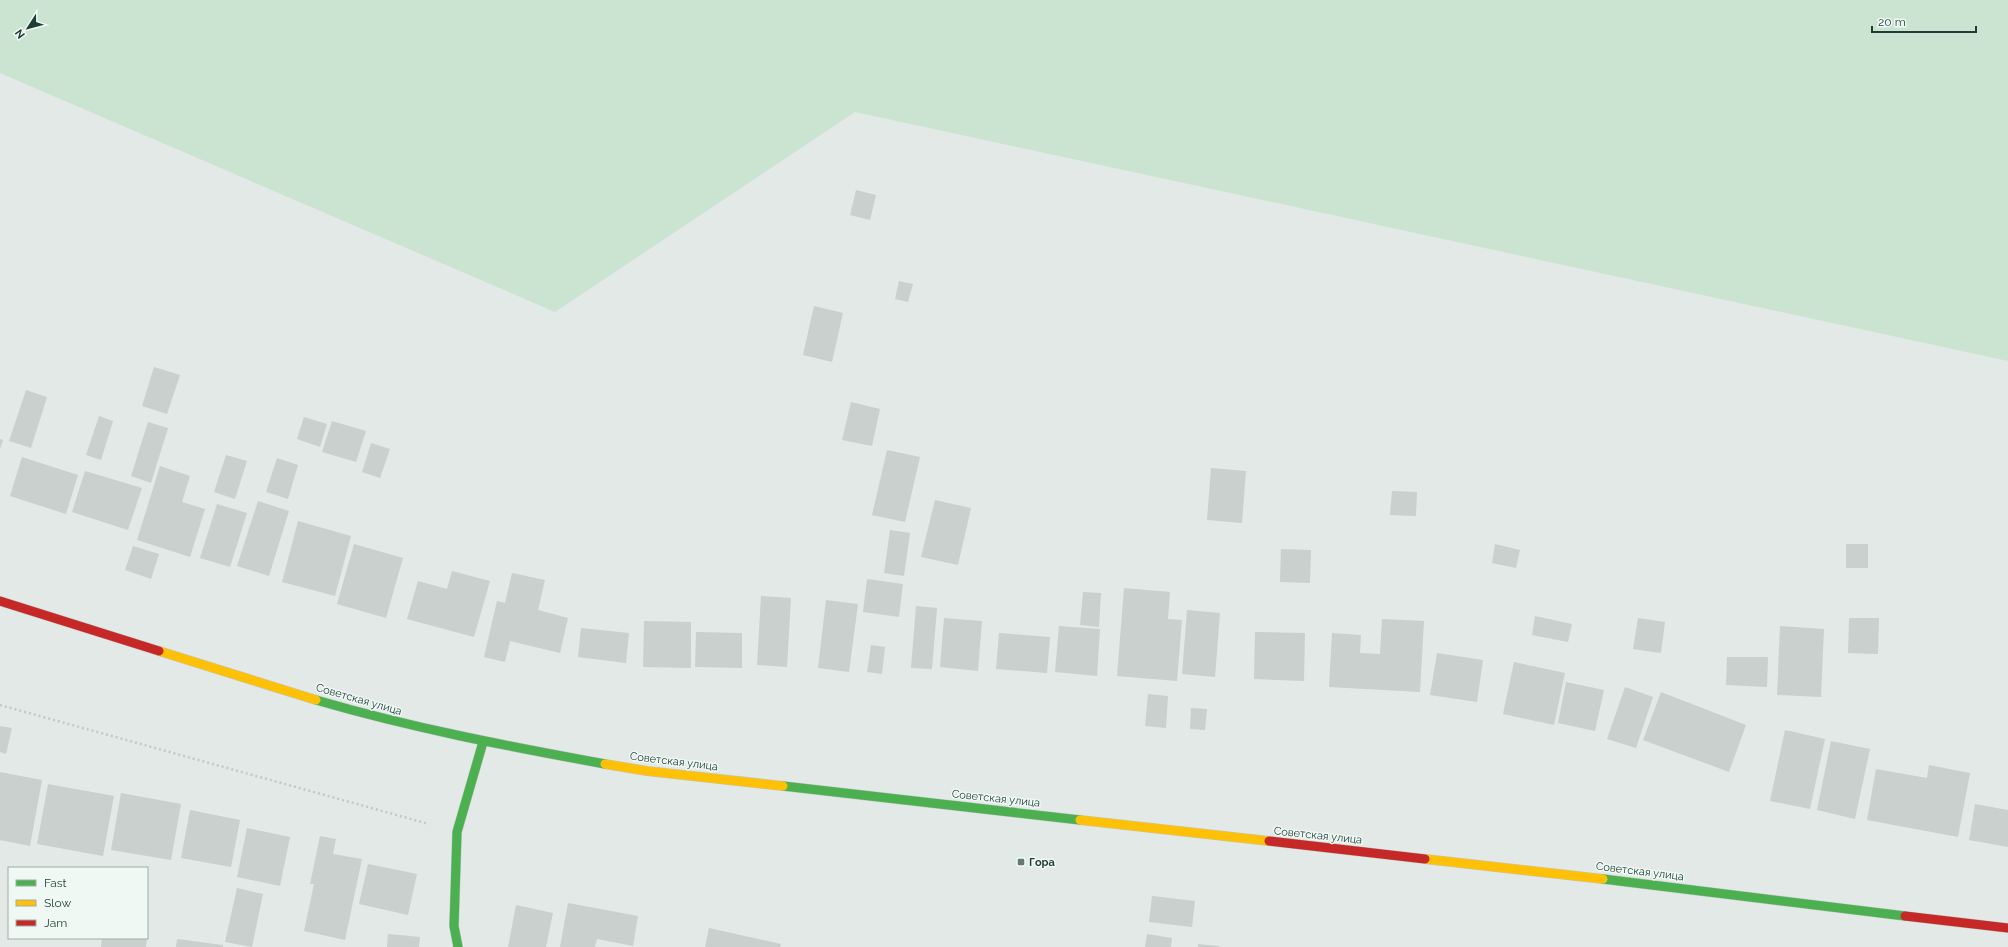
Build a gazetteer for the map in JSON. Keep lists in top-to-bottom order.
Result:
{
  "streets": {
    "main road": ["Советская улица"]
  },
  "places": {
    "transit": ["Гора"]
  },
  "legend": ["Fast", "Slow", "Jam"],
  "scale_bar": "20 m",
  "north": "bottom left"
}
